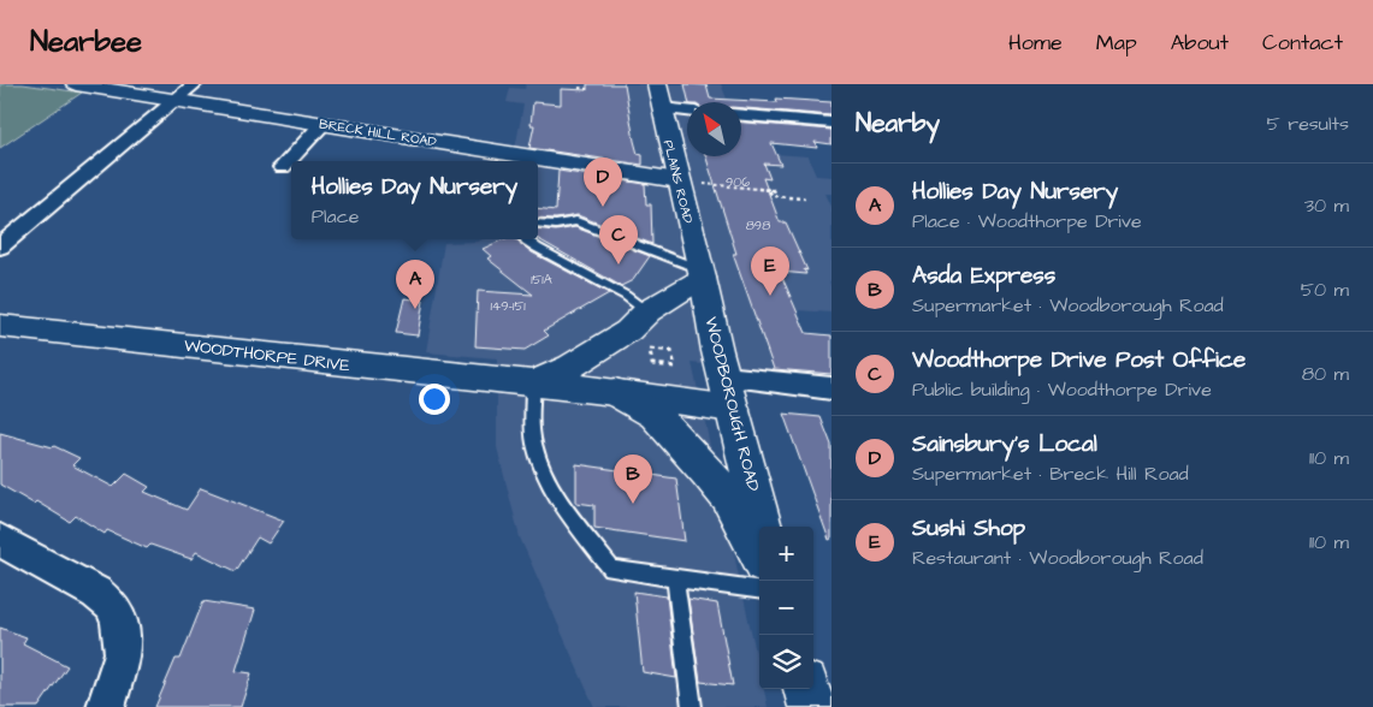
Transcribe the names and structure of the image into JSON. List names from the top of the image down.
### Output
{
  "streets": {
    "street": [
      "BRECK HILL ROAD",
      "PLAINS ROAD",
      "WOODTHORPE DRIVE",
      "WOODBOROUGH ROAD"
    ]
  },
  "crossings": [
    ["BRECK HILL ROAD", "PLAINS ROAD"],
    ["PLAINS ROAD", "WOODBOROUGH ROAD"],
    ["WOODTHORPE DRIVE", "WOODBOROUGH ROAD"]
  ],
  "house_numbers": [
    "906",
    "898",
    "151A",
    "149-151"
  ],
  "north": "top left",
  "page": {
    "header": "Nearbee",
    "nav": [
      "Home",
      "Map",
      "About",
      "Contact"
    ],
    "heading": ["Nearby", "5 results"],
    "pins": [
      "D",
      "C",
      "E",
      "A",
      "B"
    ],
    "popup": ["Hollies Day Nursery", "Place"],
    "list": [
      {
        "mark": "A",
        "name": "Hollies Day Nursery",
        "note": "Place · Woodthorpe Drive",
        "value": "30 m"
      },
      {
        "mark": "B",
        "name": "Asda Express",
        "note": "Supermarket · Woodborough Road",
        "value": "50 m"
      },
      {
        "mark": "C",
        "name": "Woodthorpe Drive Post Office",
        "note": "Public building · Woodthorpe Drive",
        "value": "80 m"
      },
      {
        "mark": "D",
        "name": "Sainsbury's Local",
        "note": "Supermarket · Breck Hill Road",
        "value": "110 m"
      },
      {
        "mark": "E",
        "name": "Sushi Shop",
        "note": "Restaurant · Woodborough Road",
        "value": "110 m"
      }
    ],
    "map_buttons": ["+", "−"]
  }
}
